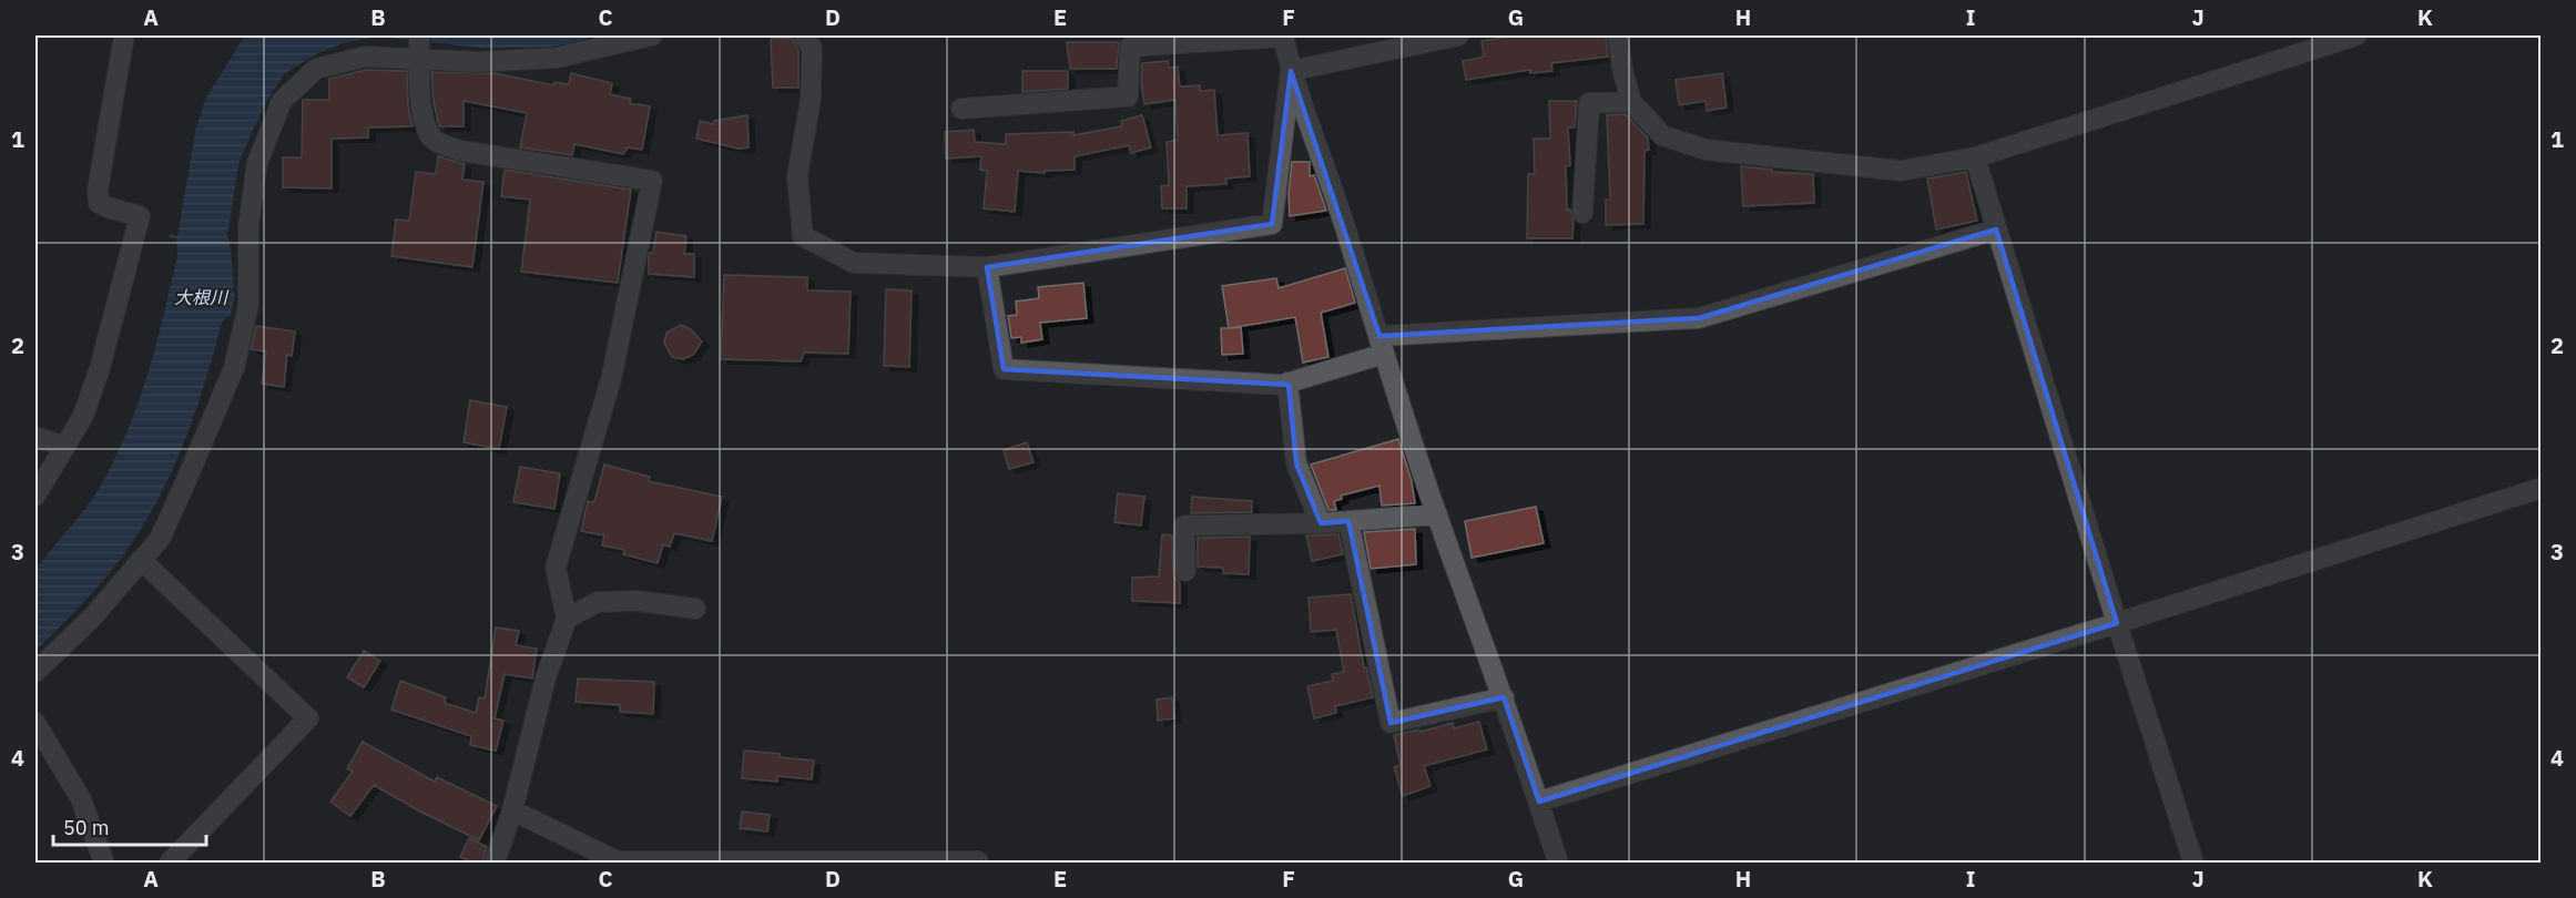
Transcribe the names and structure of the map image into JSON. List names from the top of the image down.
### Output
{
  "water": ["大根川"],
  "scale_bar": "50 m",
  "grid": {
    "columns": [
      "A",
      "B",
      "C",
      "D",
      "E",
      "F",
      "G",
      "H",
      "I",
      "J",
      "K"
    ],
    "rows": [
      "1",
      "2",
      "3",
      "4"
    ]
  }
}
